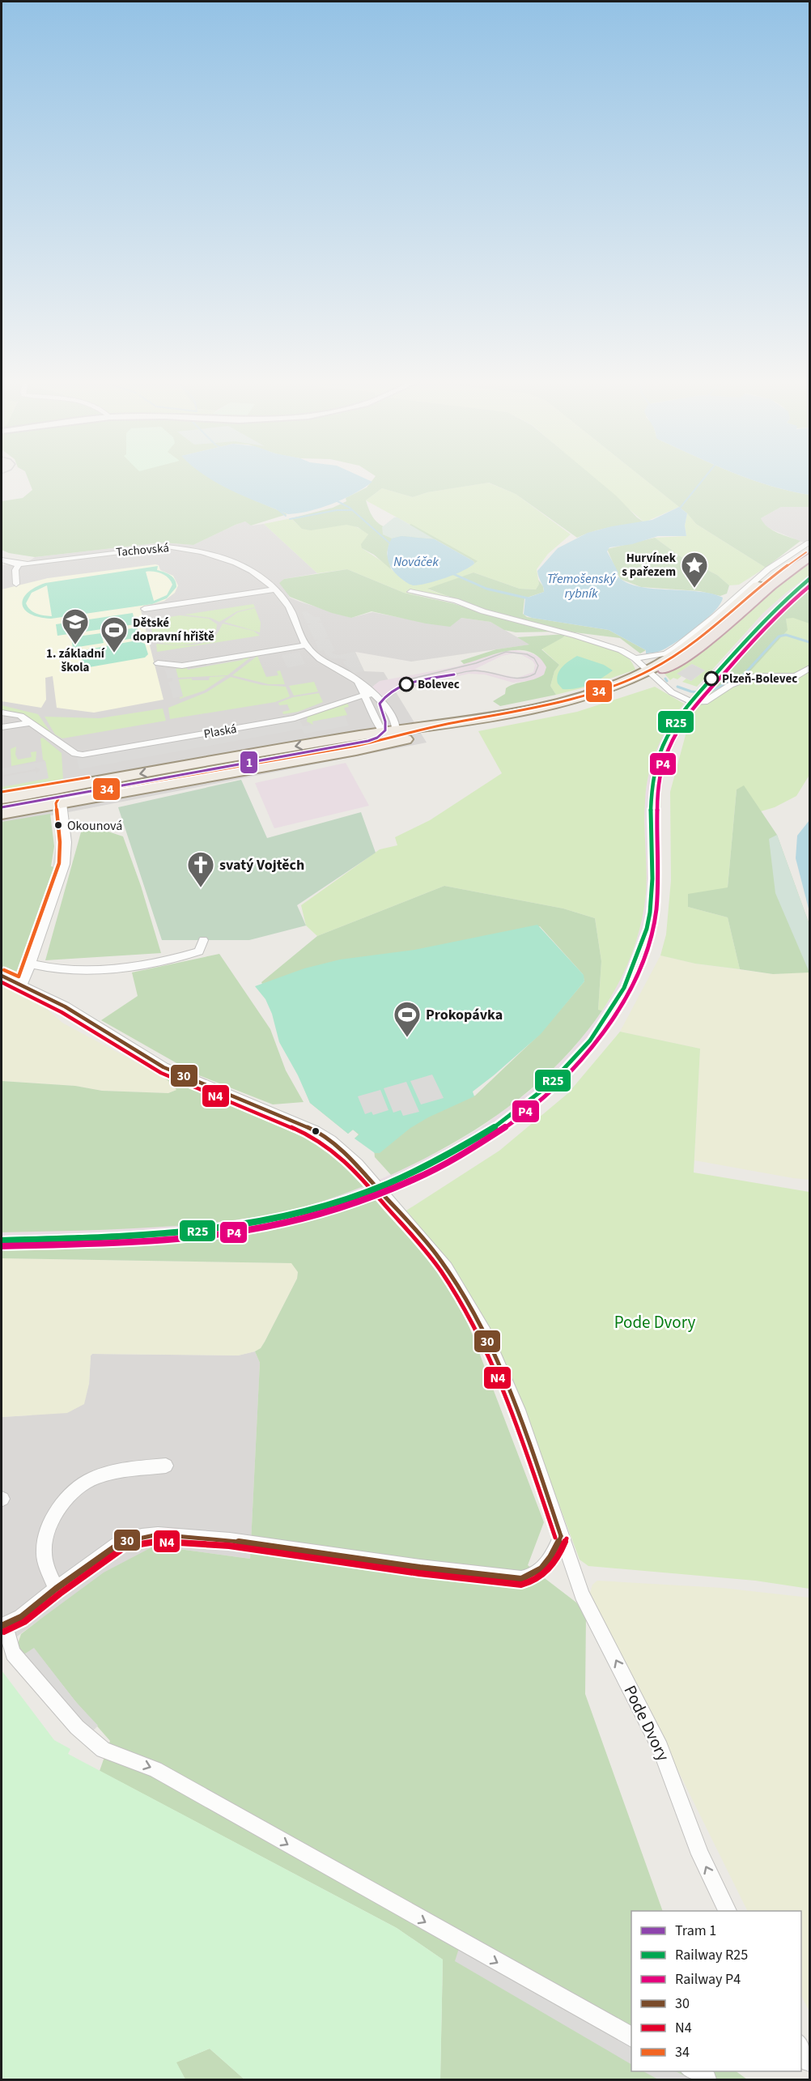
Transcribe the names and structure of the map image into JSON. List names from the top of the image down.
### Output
{
  "streets": {
    "highway": ["Plaská"],
    "street": ["Tachovská", "Pode Dvory"]
  },
  "crossings": [
    ["Tachovská", "Plaská"]
  ],
  "water": ["Nováček", "Třemošenský rybník"],
  "parks": ["Pode Dvory"],
  "places": {
    "place": ["Hurvínek s pařezem"],
    "school or university": ["1. základní škola"],
    "sports": ["Dětské dopravní hřiště", "Prokopávka"],
    "other": ["Plzeň-Bolevec", "Bolevec", "Okounová"],
    "church": ["svatý Vojtěch"]
  },
  "lines": [
    "transit line 34",
    "rail line R25",
    "rail line P4",
    "tram line 1",
    "transit line 30",
    "transit line N4"
  ],
  "legend": [
    "Tram 1",
    "Railway R25",
    "Railway P4",
    "30",
    "N4",
    "34"
  ]
}
